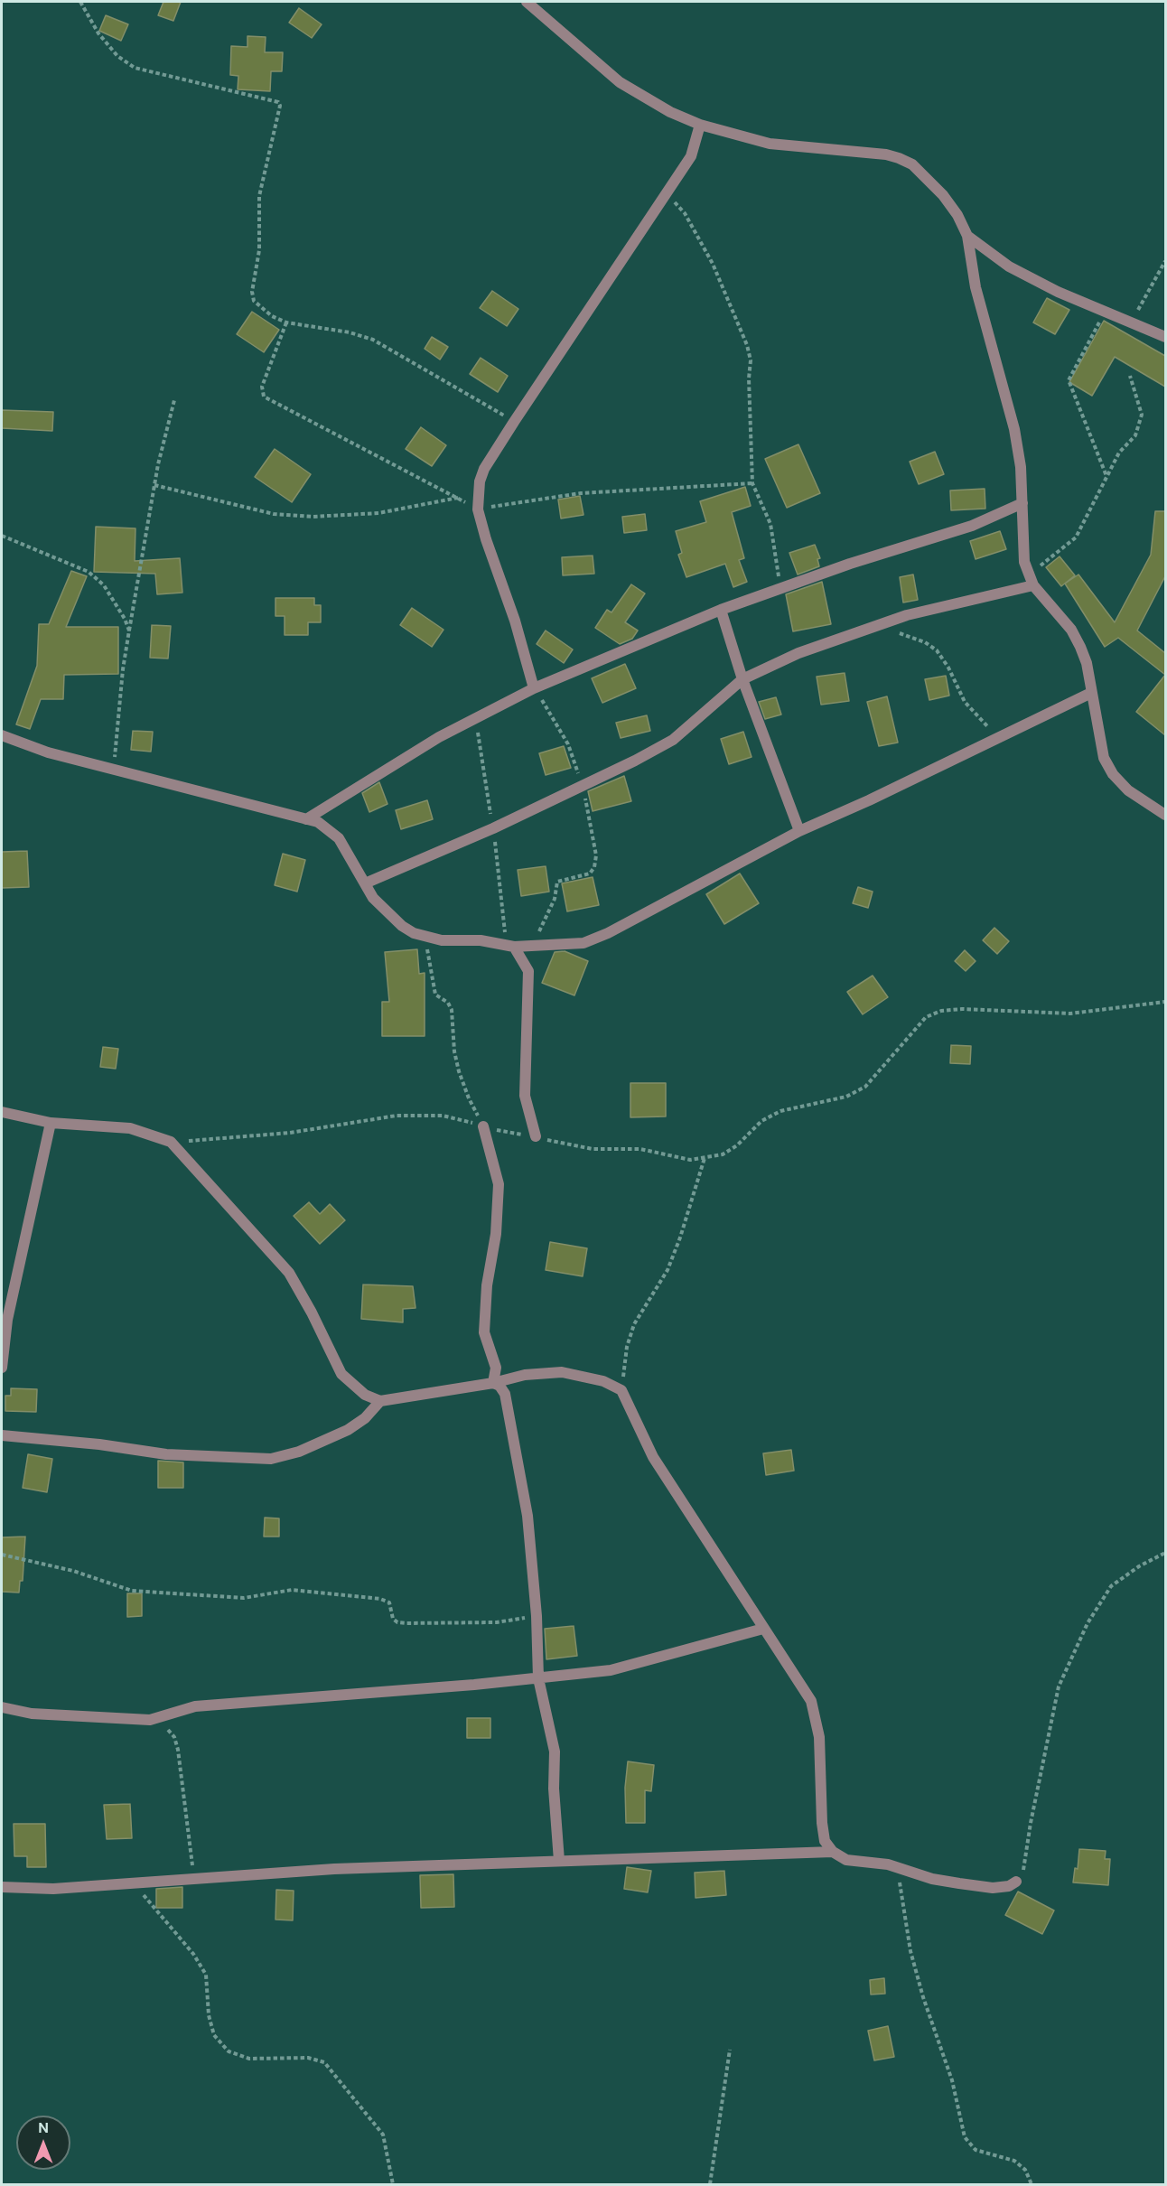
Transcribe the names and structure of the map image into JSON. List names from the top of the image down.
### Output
{
  "north": "top"
}
